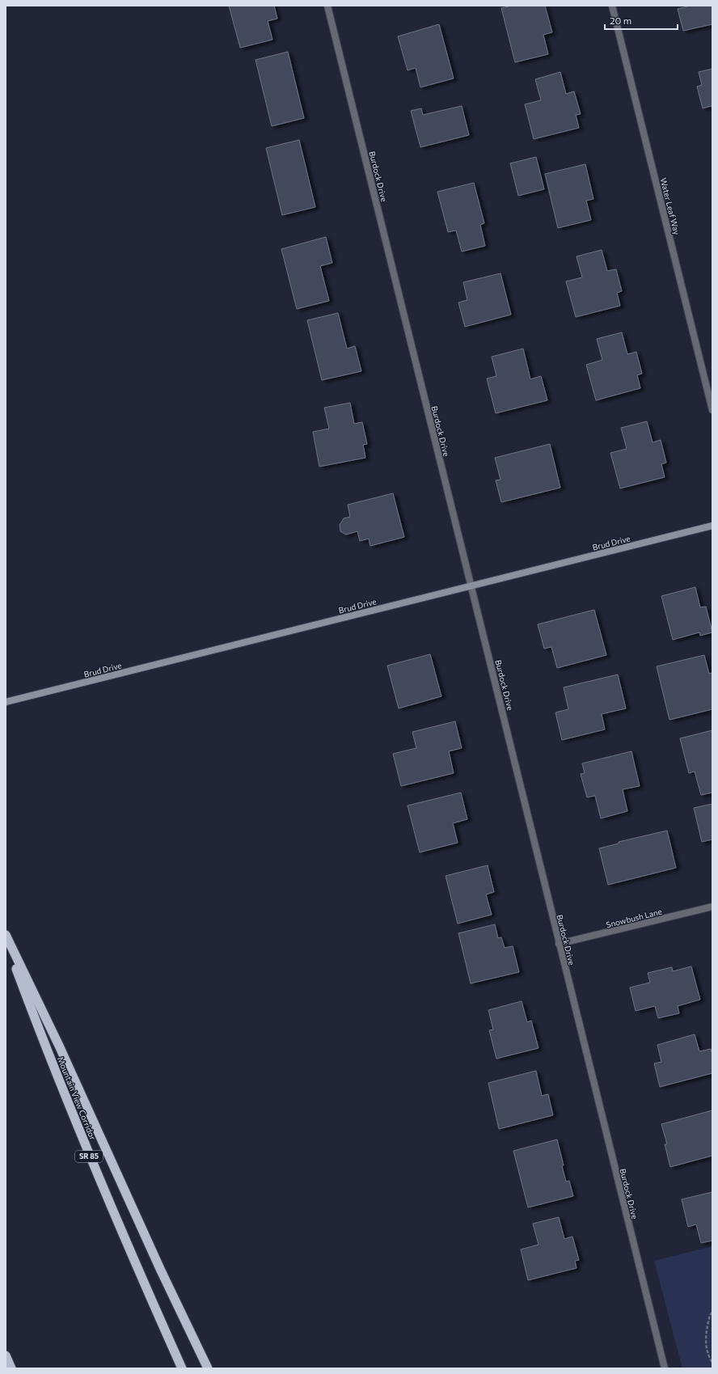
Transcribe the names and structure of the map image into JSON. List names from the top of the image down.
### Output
{
  "streets": {
    "highway": ["Mountain View Corridor", "SR 85"],
    "main road": ["Brud Drive"],
    "street": ["Burdock Drive", "Water Leaf Way", "Snowbush Lane"]
  },
  "crossings": [
    ["Burdock Drive", "Brud Drive"],
    ["Burdock Drive", "Snowbush Lane"]
  ],
  "scale_bar": "20 m"
}
